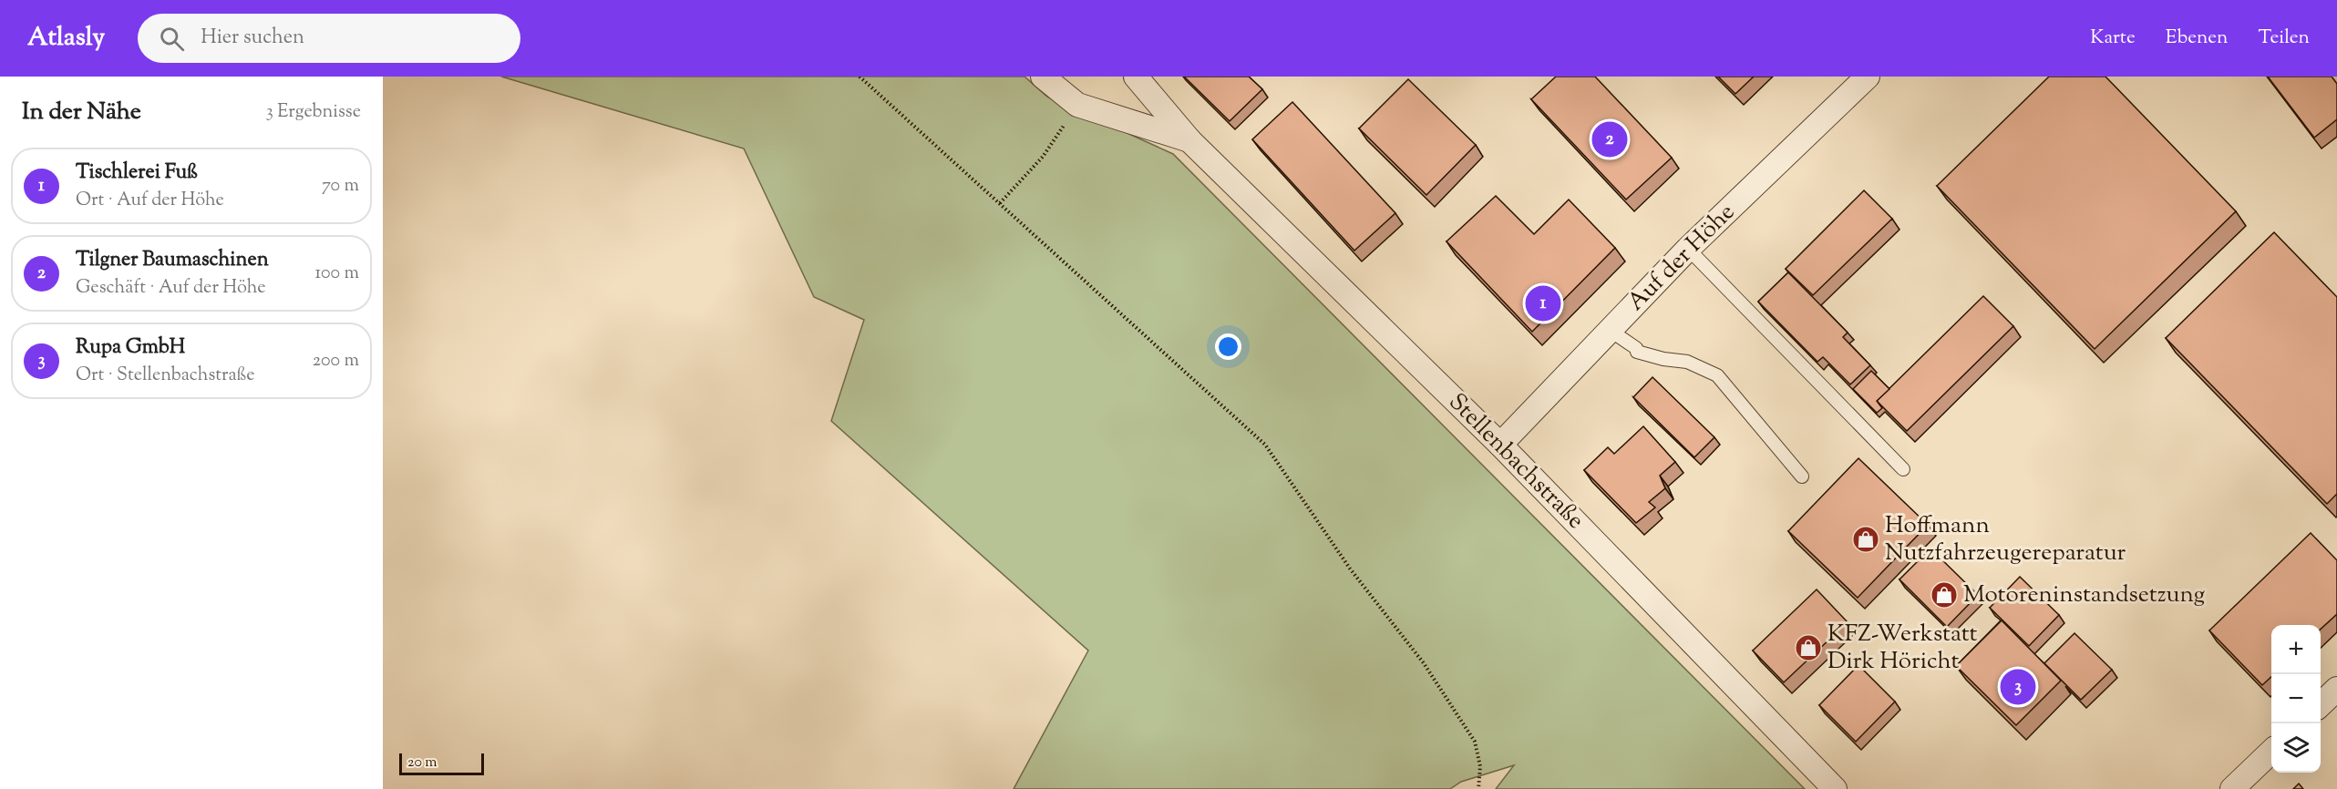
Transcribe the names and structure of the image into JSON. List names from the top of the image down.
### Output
{
  "streets": {
    "street": ["Auf der Höhe", "Stellenbachstraße"]
  },
  "crossings": [
    ["Auf der Höhe", "Stellenbachstraße"]
  ],
  "places": {
    "shop": ["Hoffmann Nutzfahrzeugereparatur", "Motoreninstandsetzung", "KFZ-Werkstatt Dirk Höricht"]
  },
  "scale_bar": "20 m",
  "page": {
    "header": "Atlasly",
    "search": "Hier suchen",
    "nav": ["Karte", "Ebenen", "Teilen"],
    "heading": ["In der Nähe", "3 Ergebnisse"],
    "pins": ["2", "1", "3"],
    "list": [
      {
        "mark": "1",
        "name": "Tischlerei Fuß",
        "note": "Ort · Auf der Höhe",
        "value": "70 m"
      },
      {
        "mark": "2",
        "name": "Tilgner Baumaschinen",
        "note": "Geschäft · Auf der Höhe",
        "value": "100 m"
      },
      {
        "mark": "3",
        "name": "Rupa GmbH",
        "note": "Ort · Stellenbachstraße",
        "value": "200 m"
      }
    ],
    "map_buttons": ["+", "−"],
    "scale": "20 m"
  }
}
